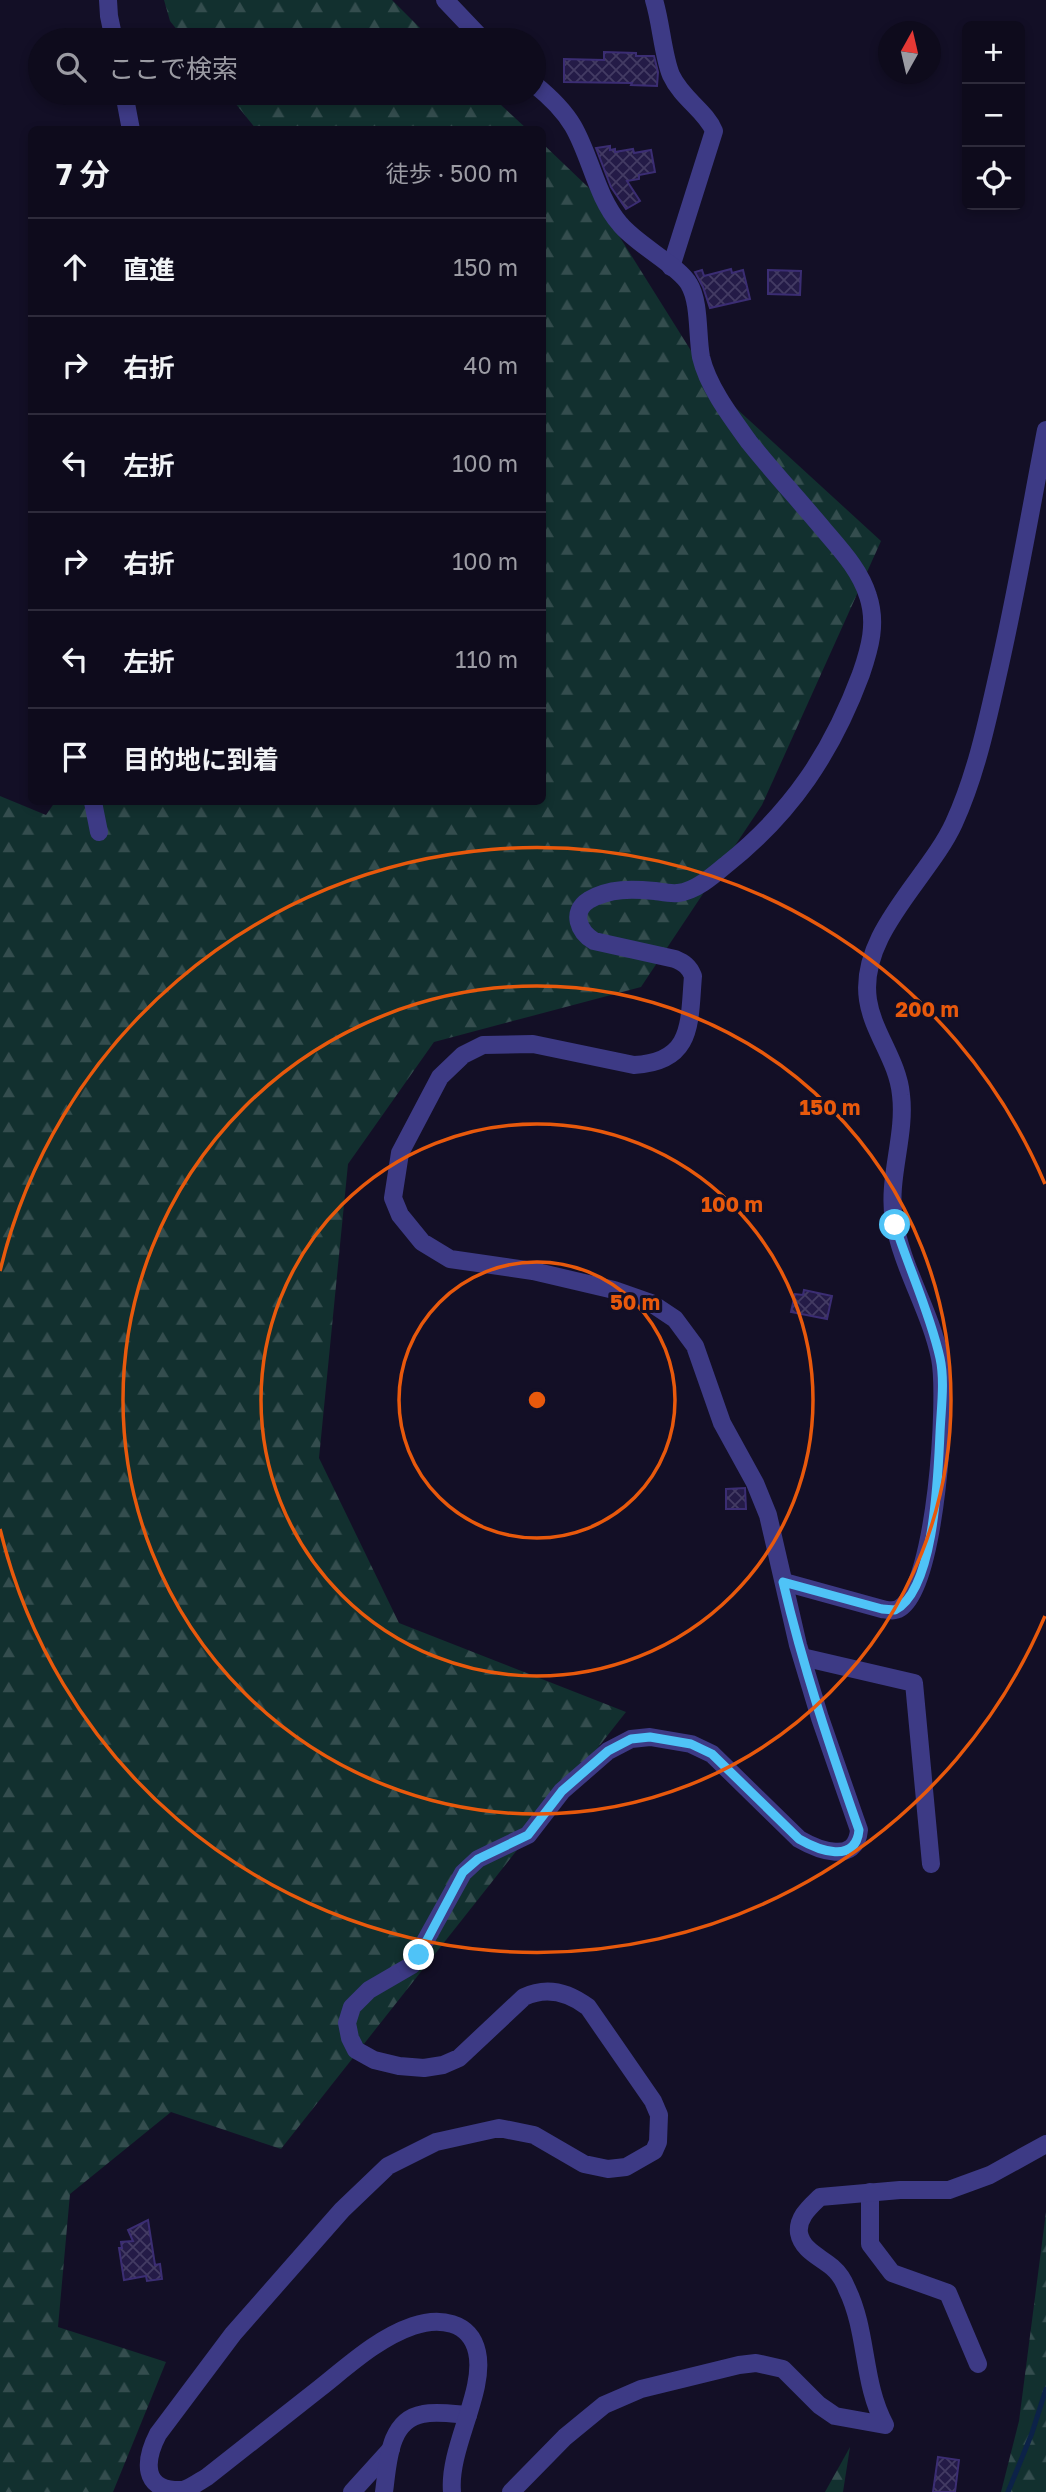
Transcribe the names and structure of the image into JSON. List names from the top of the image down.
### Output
{
  "north": "top",
  "page": {
    "map_buttons": ["+", "−"],
    "search": "ここで検索",
    "heading": ["7 分", "徒歩 · 500 m"],
    "list": [
      ["直進", "150 m"],
      ["右折", "40 m"],
      ["左折", "100 m"],
      ["右折", "100 m"],
      ["左折", "110 m"],
      "目的地に到着"
    ]
  },
  "rings": [
    "200 m",
    "150 m",
    "100 m",
    "50 m"
  ]
}
